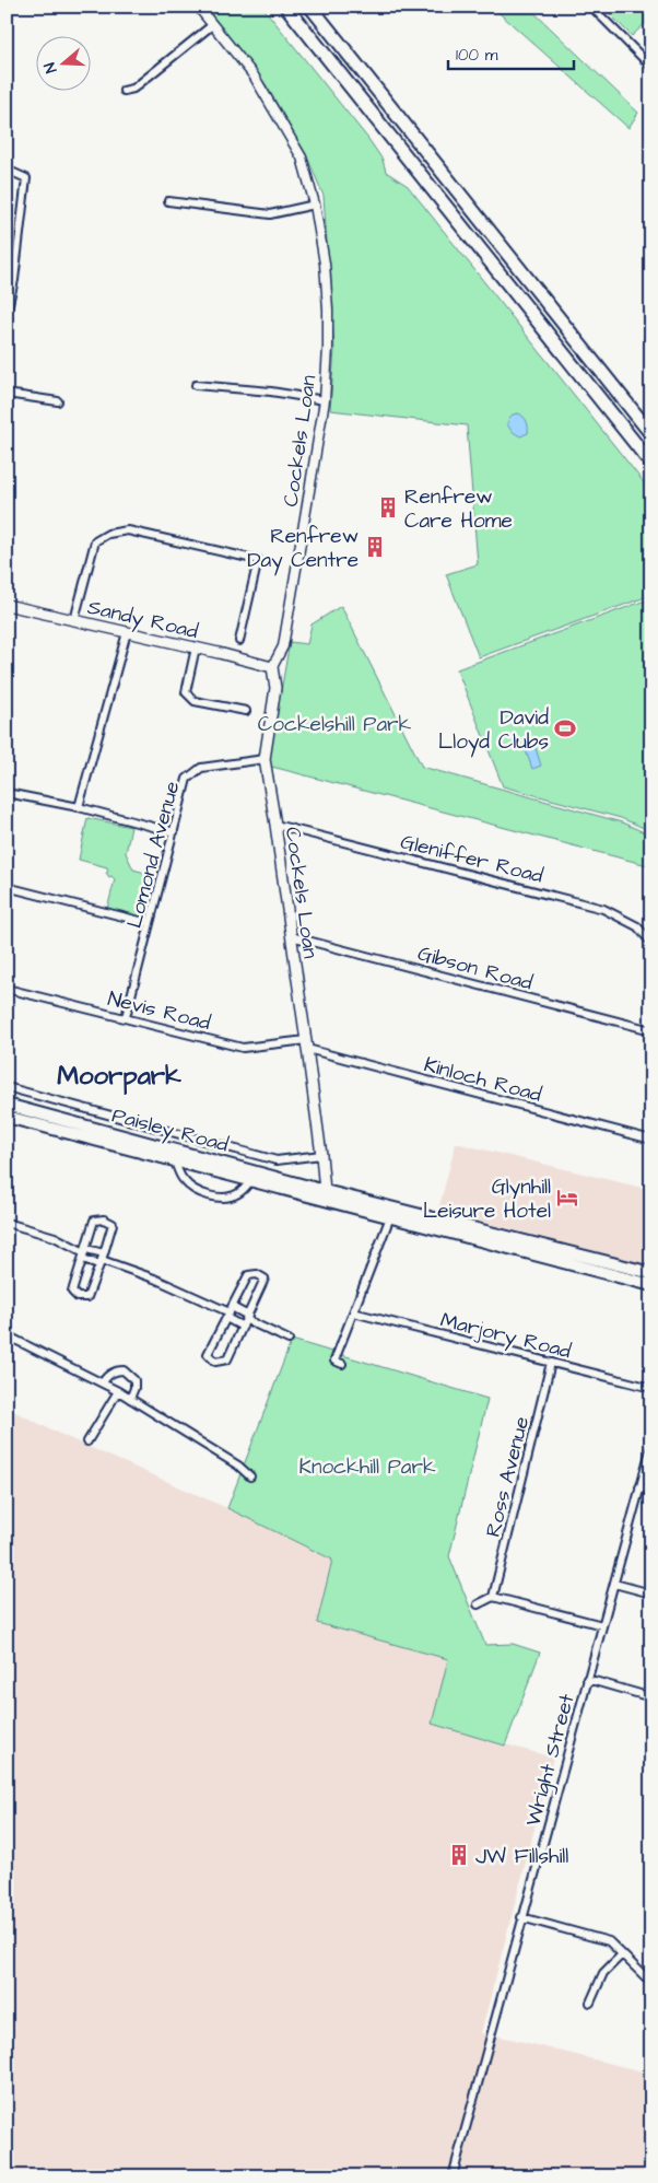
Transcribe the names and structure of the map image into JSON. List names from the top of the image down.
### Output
{
  "streets": {
    "main road": ["Cockels Loan", "Sandy Road", "Paisley Road"],
    "street": [
      "Lomond Avenue",
      "Gleniffer Road",
      "Gibson Road",
      "Nevis Road",
      "Kinloch Road",
      "Marjory Road",
      "Ross Avenue",
      "Wright Street"
    ]
  },
  "crossings": [
    ["Cockels Loan", "Sandy Road"],
    ["Cockels Loan", "Lomond Avenue"],
    ["Cockels Loan", "Gleniffer Road"],
    ["Cockels Loan", "Gibson Road"],
    ["Cockels Loan", "Nevis Road"],
    ["Cockels Loan", "Kinloch Road"],
    ["Cockels Loan", "Paisley Road"],
    ["Lomond Avenue", "Nevis Road"],
    ["Nevis Road", "Kinloch Road"],
    ["Marjory Road", "Ross Avenue"]
  ],
  "districts": ["Moorpark"],
  "parks": ["Cockelshill Park", "Knockhill Park"],
  "places": {
    "building": ["Renfrew Care Home", "Renfrew Day Centre", "JW Fillshill"],
    "sports": ["David Lloyd Clubs"],
    "hotel": ["Glynhill Leisure Hotel"]
  },
  "scale_bar": "100 m",
  "north": "left"
}
